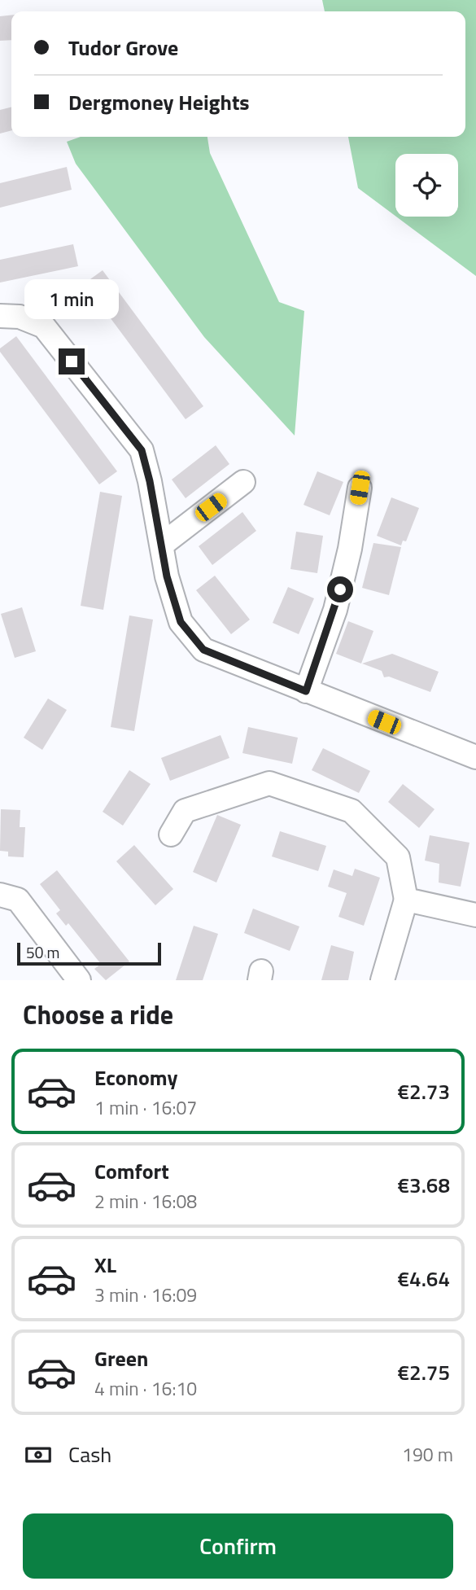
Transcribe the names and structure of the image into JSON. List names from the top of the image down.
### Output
{
  "scale_bar": "50 m",
  "page": {
    "banner": ["Tudor Grove", "Dergmoney Heights"],
    "bubble": "1 min",
    "scale": "50 m",
    "heading": "Choose a ride",
    "list": [
      {
        "name": "Economy",
        "note": "1 min · 16:07",
        "value": "€2.73"
      },
      {
        "name": "Comfort",
        "note": "2 min · 16:08",
        "value": "€3.68"
      },
      {
        "name": "XL",
        "note": "3 min · 16:09",
        "value": "€4.64"
      },
      {
        "name": "Green",
        "note": "4 min · 16:10",
        "value": "€2.75"
      }
    ],
    "pay": ["Cash", "190 m"],
    "buttons": "Confirm"
  }
}
